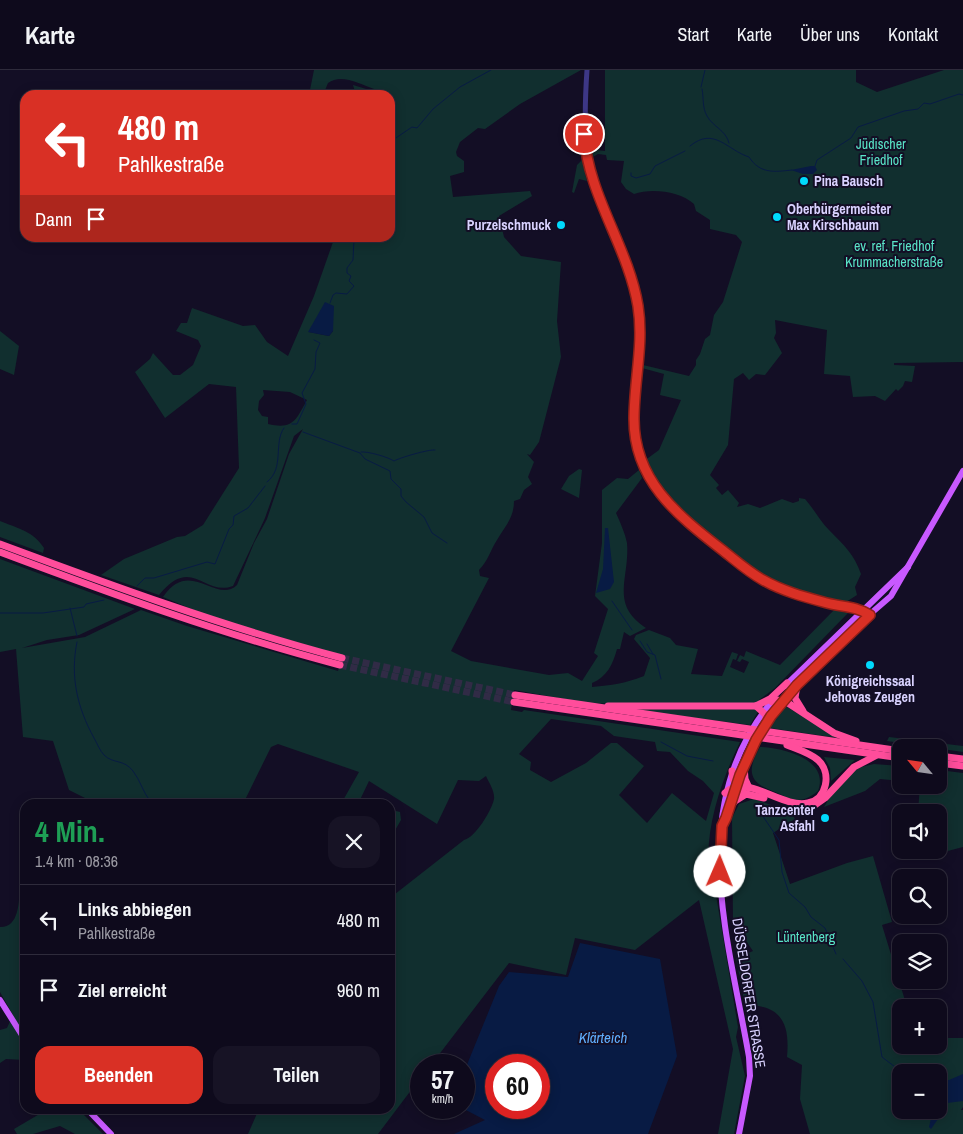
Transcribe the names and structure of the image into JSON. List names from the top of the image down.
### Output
{
  "streets": {
    "main road": ["DÜSSELDORFER STRASSE"]
  },
  "water": ["Klärteich"],
  "parks": ["Jüdischer Friedhof", "ev. ref. Friedhof Krummacherstraße", "Lüntenberg"],
  "places": [
    "Pina Bausch",
    "Oberbürgermeister Max Kirschbaum",
    "Purzelschmuck",
    "Königreichssaal Jehovas Zeugen",
    "Tanzcenter Asfahl"
  ],
  "north": "top left",
  "page": {
    "header": "Karte",
    "nav": [
      "Start",
      "Karte",
      "Über uns",
      "Kontakt"
    ],
    "turn": ["480 m", "Pahlkestraße"],
    "then": "Dann",
    "map_buttons": ["+", "−"],
    "heading": ["4 Min.", "1.4 km · 08:36"],
    "list": [
      {
        "name": "Links abbiegen",
        "note": "Pahlkestraße",
        "value": "480 m"
      },
      {
        "name": "Ziel erreicht",
        "value": "960 m"
      }
    ],
    "buttons": ["Beenden", "Teilen"],
    "speed": "57 km/h",
    "limit": "60"
  }
}
